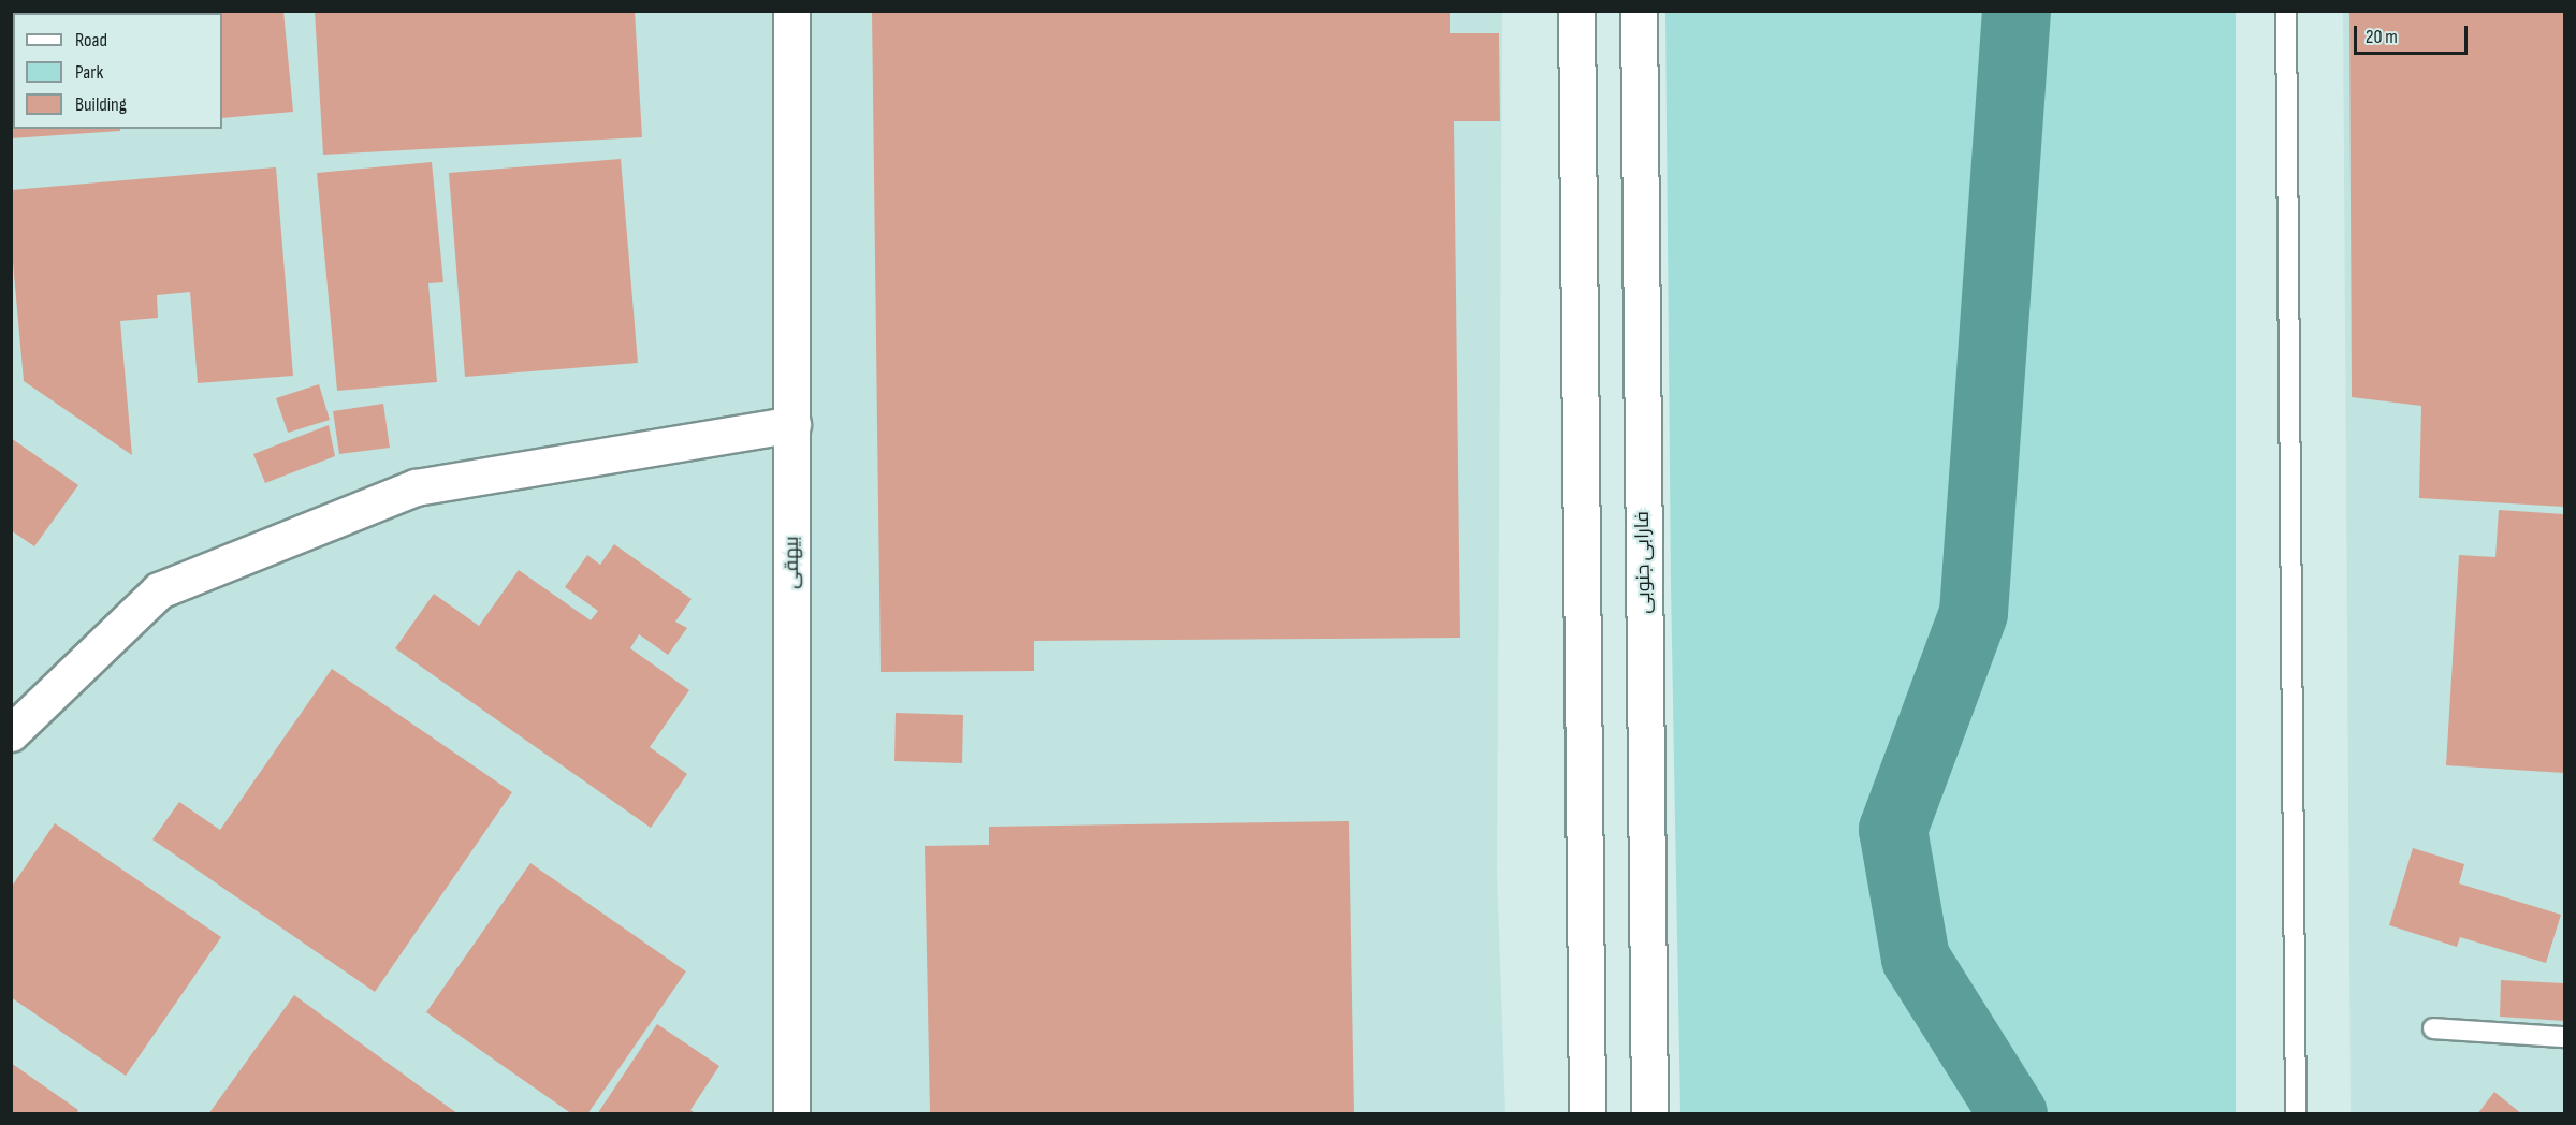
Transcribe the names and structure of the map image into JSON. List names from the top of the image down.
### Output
{
  "streets": {
    "street": ["بیهقی", "فارابی جنوبی"]
  },
  "legend": ["Road", "Park", "Building"],
  "scale_bar": "20 m"
}
